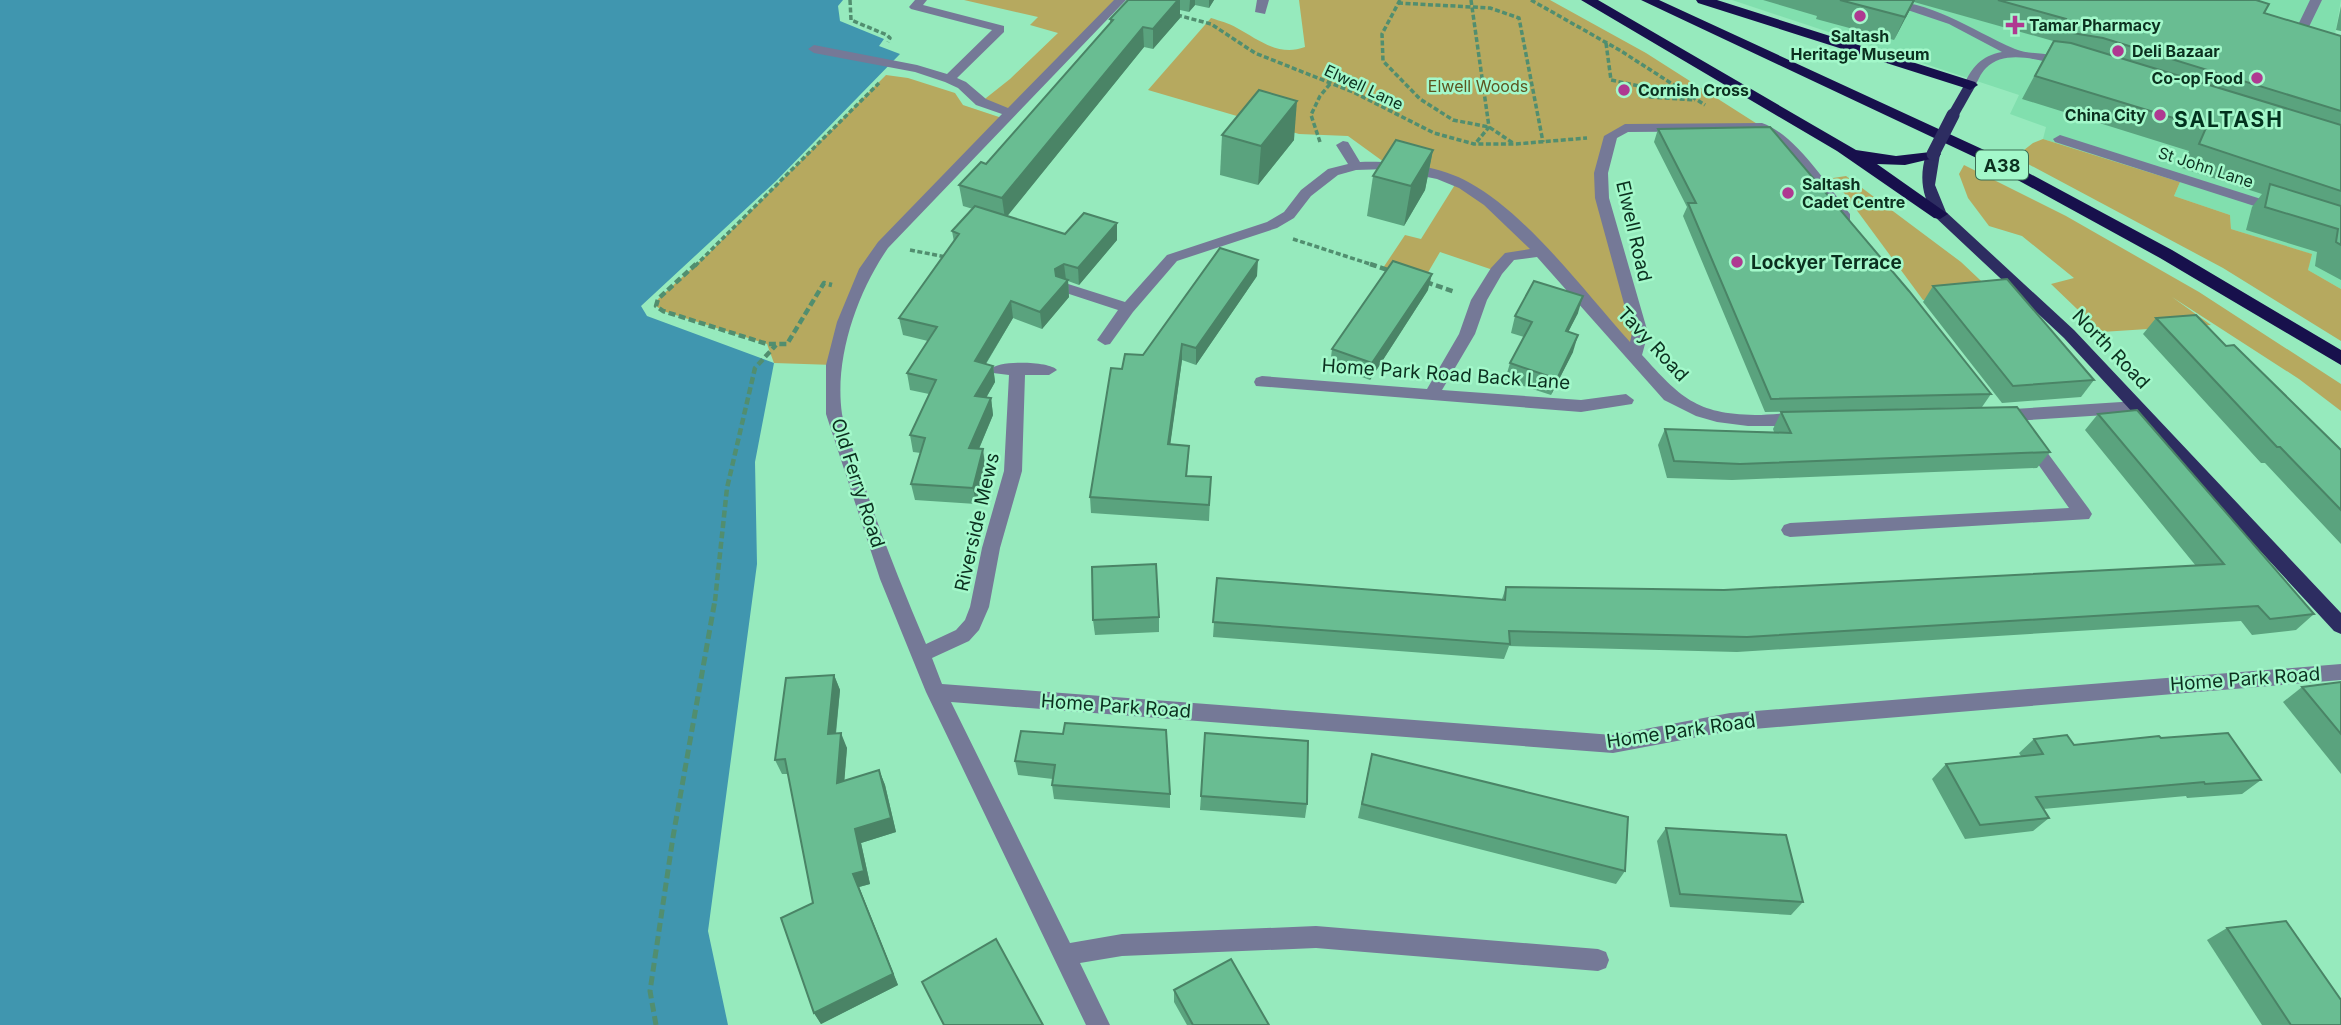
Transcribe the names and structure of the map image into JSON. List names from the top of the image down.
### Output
{
  "streets": {
    "highway": ["A38"],
    "main road": ["North Road"],
    "street": [
      "St John Lane",
      "Elwell Road",
      "Tavy Road",
      "Home Park Road Back Lane",
      "Old Ferry Road",
      "Riverside Mews",
      "Home Park Road"
    ],
    "path": ["Elwell Lane"]
  },
  "crossings": [
    ["Elwell Lane", "Elwell Road"],
    ["Elwell Road", "Tavy Road"],
    ["Old Ferry Road", "Riverside Mews"],
    ["Old Ferry Road", "Home Park Road"]
  ],
  "districts": ["SALTASH"],
  "parks": ["Elwell Woods"],
  "places": {
    "other": [
      "Saltash Heritage Museum",
      "Deli Bazaar",
      "Co-op Food",
      "Cornish Cross",
      "China City",
      "Saltash Cadet Centre",
      "Lockyer Terrace"
    ],
    "health": ["Tamar Pharmacy"]
  }
}
